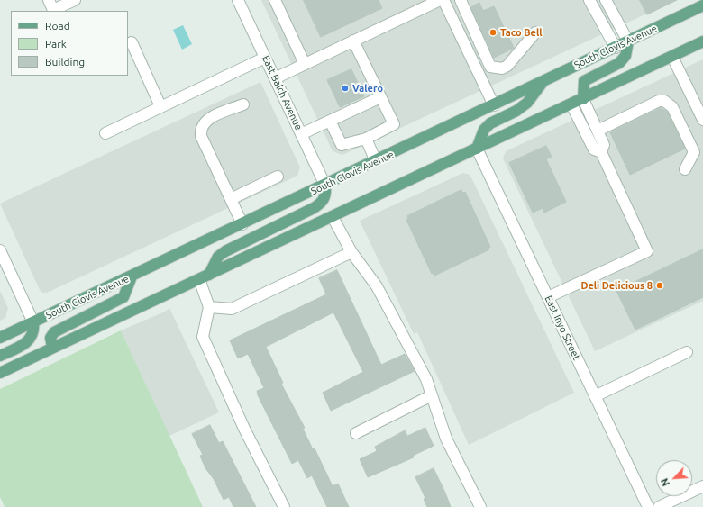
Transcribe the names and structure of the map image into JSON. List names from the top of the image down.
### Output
{
  "streets": {
    "main road": ["South Clovis Avenue"],
    "street": ["East Balch Avenue", "East Inyo Street"]
  },
  "crossings": [
    ["South Clovis Avenue", "East Balch Avenue"]
  ],
  "places": ["Taco Bell", "Valero", "Deli Delicious 8"],
  "legend": ["Road", "Park", "Building"],
  "north": "bottom left"
}
